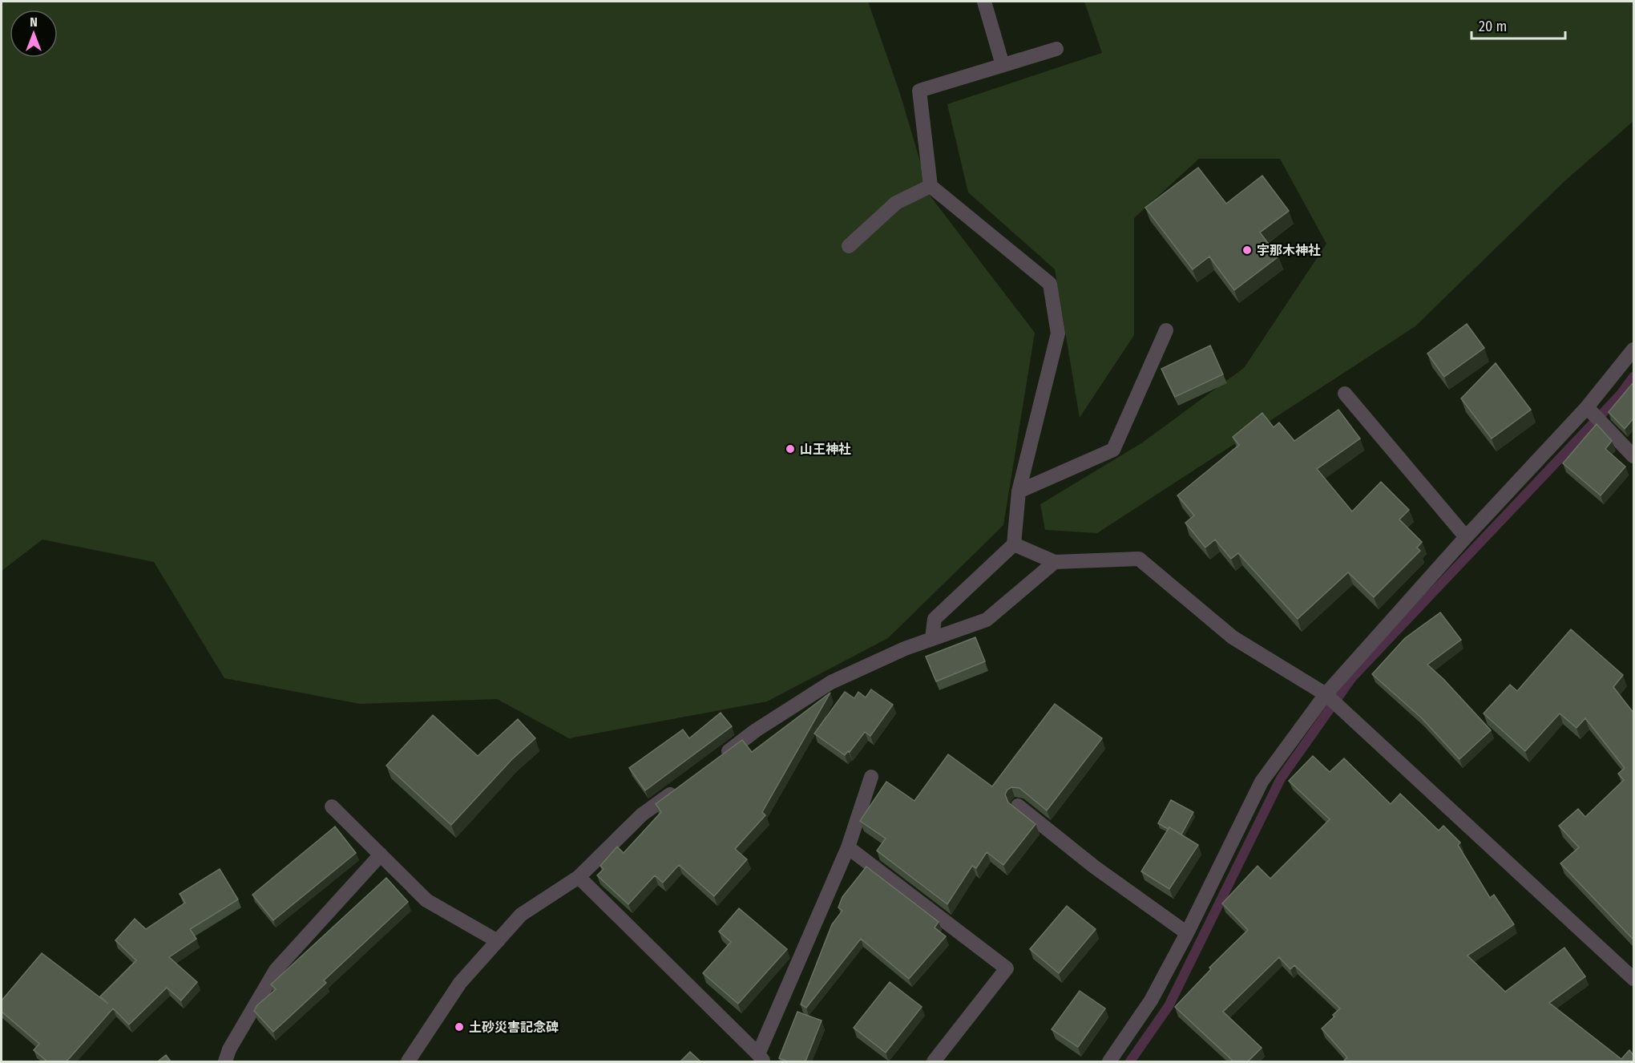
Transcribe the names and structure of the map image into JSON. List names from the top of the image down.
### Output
{
  "places": ["宇那木神社", "山王神社", "土砂災害記念碑"],
  "scale_bar": "20 m",
  "north": "top"
}
